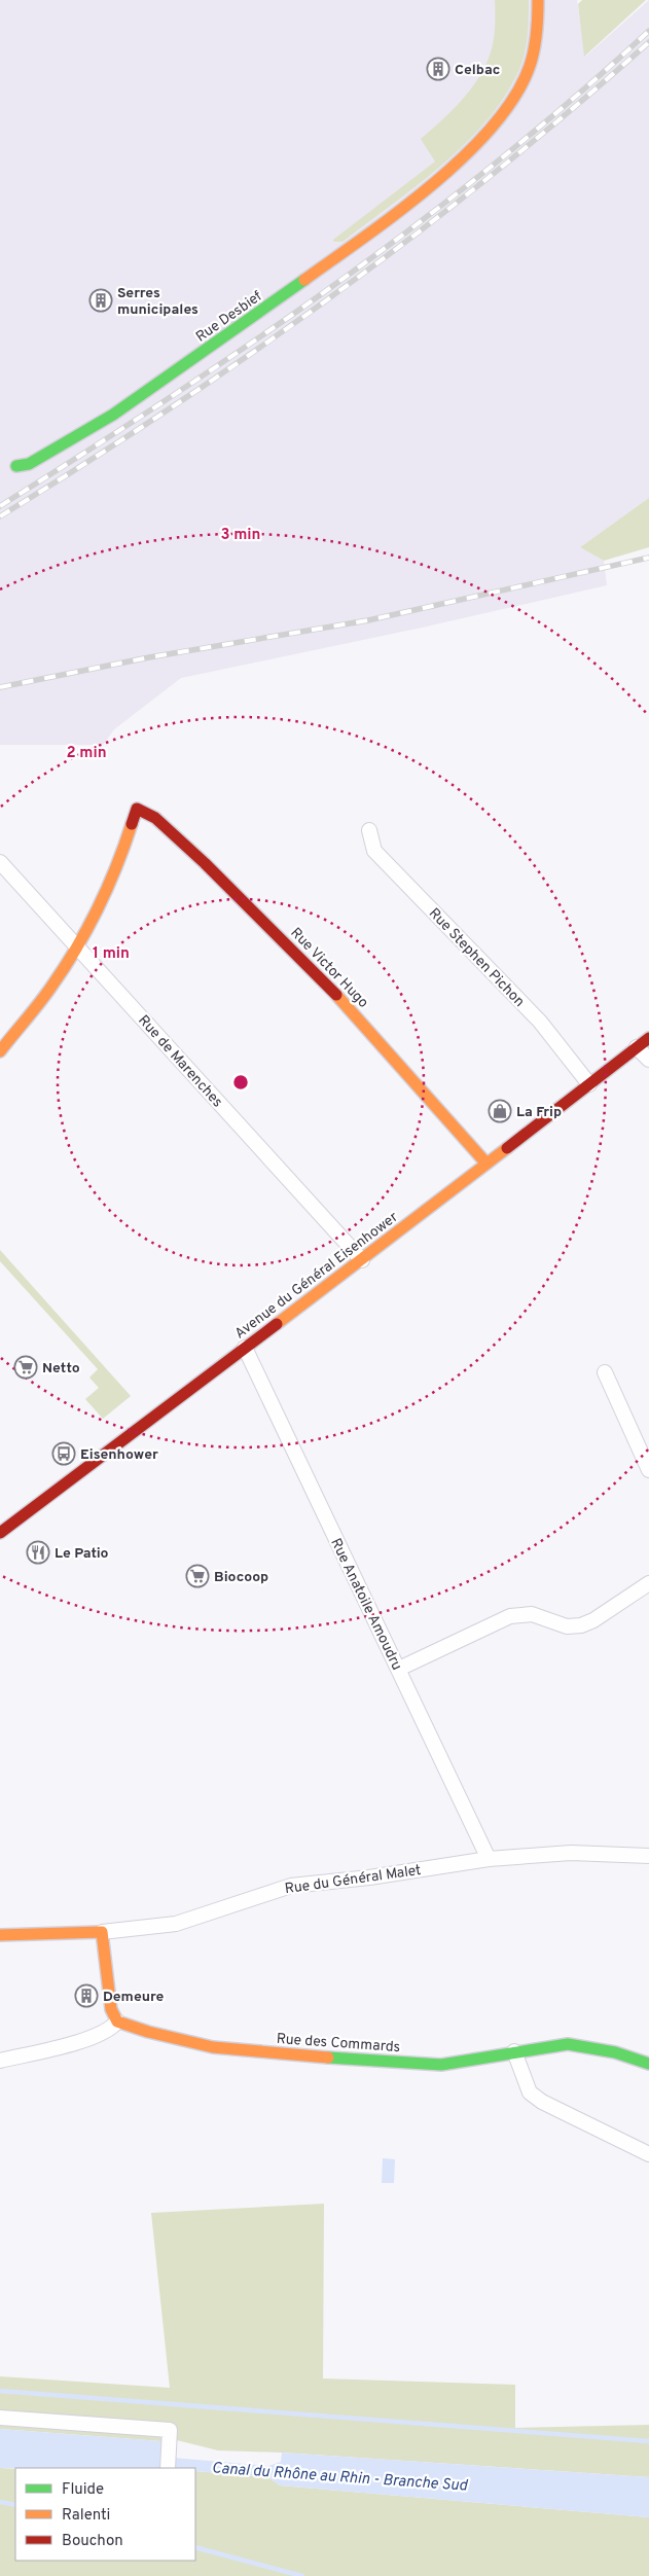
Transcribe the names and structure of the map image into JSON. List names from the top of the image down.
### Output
{
  "streets": {
    "street": [
      "Rue Desbief",
      "Rue Stephen Pichon",
      "Rue Victor Hugo",
      "Rue de Marenches",
      "Avenue du Général Eisenhower",
      "Rue Anatoile Amoudru",
      "Rue du Général Malet",
      "Rue des Commards"
    ]
  },
  "crossings": [
    ["Rue Stephen Pichon", "Avenue du Général Eisenhower"],
    ["Rue Victor Hugo", "Rue de Marenches"],
    ["Rue Victor Hugo", "Avenue du Général Eisenhower"],
    ["Rue de Marenches", "Avenue du Général Eisenhower"],
    ["Avenue du Général Eisenhower", "Rue Anatoile Amoudru"],
    ["Rue Anatoile Amoudru", "Rue du Général Malet"]
  ],
  "water": ["Canal du Rhône au Rhin - Branche Sud"],
  "places": {
    "building": ["Celbac", "Serres municipales", "Demeure"],
    "shop": ["La Frip"],
    "supermarket": ["Netto", "Biocoop"],
    "bus stop": ["Eisenhower"],
    "restaurant": ["Le Patio"]
  },
  "legend": ["Fluide", "Ralenti", "Bouchon"],
  "rings": ["3 min", "2 min", "1 min"]
}
